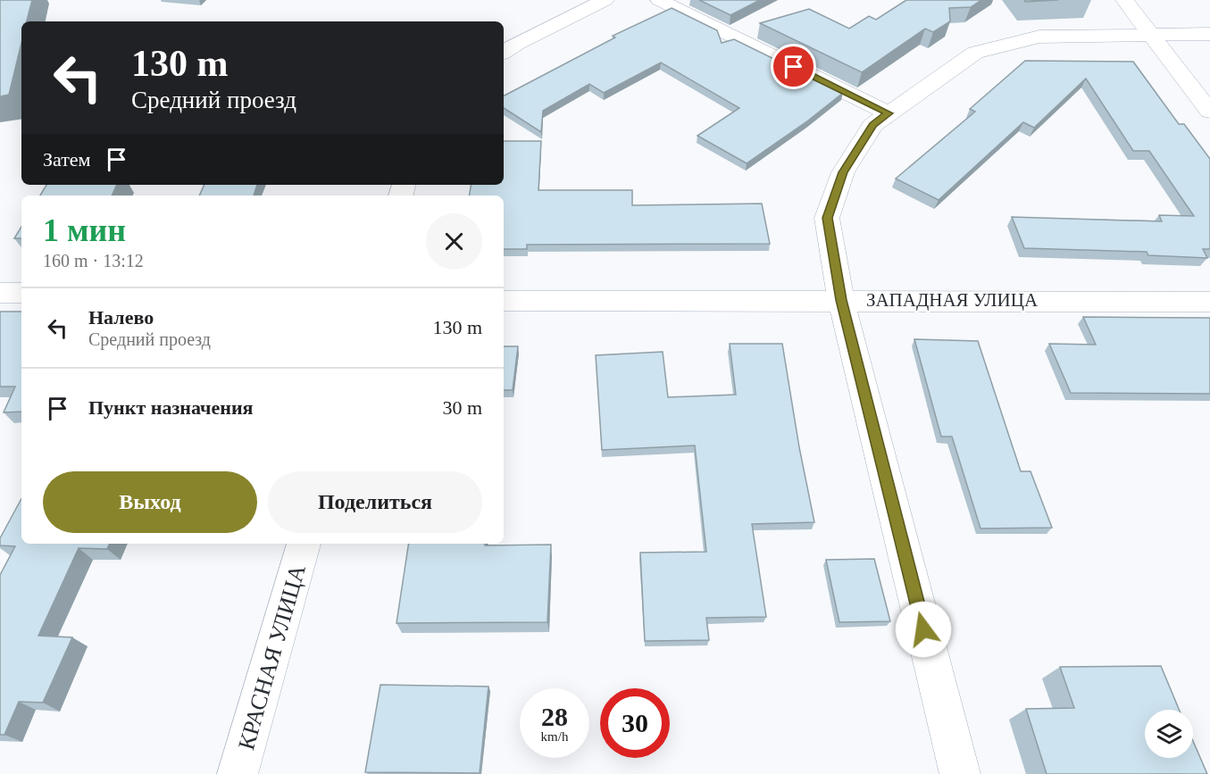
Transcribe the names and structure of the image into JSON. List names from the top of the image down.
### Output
{
  "streets": {
    "street": ["ЗАПАДНАЯ УЛИЦА", "КРАСНАЯ УЛИЦА"]
  },
  "page": {
    "turn": ["130 m", "Средний проезд"],
    "then": "Затем",
    "heading": ["1 мин", "160 m · 13:12"],
    "list": [
      {
        "name": "Налево",
        "note": "Средний проезд",
        "value": "130 m"
      },
      {
        "name": "Пункт назначения",
        "value": "30 m"
      }
    ],
    "buttons": ["Выход", "Поделиться"],
    "speed": "28 km/h",
    "limit": "30"
  }
}
